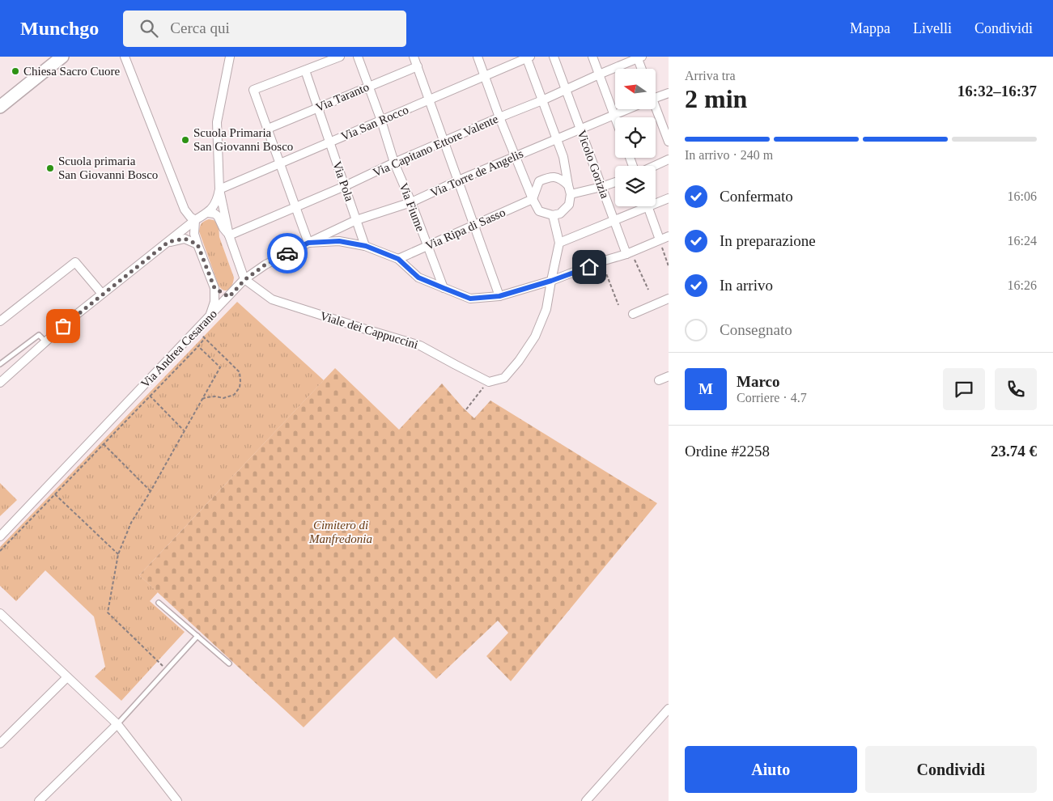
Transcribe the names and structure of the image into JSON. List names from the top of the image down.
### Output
{
  "streets": {
    "street": [
      "Via Taranto",
      "Via San Rocco",
      "Via Capitano Ettore Valente",
      "Vicolo Gorizia",
      "Via Torre de Angelis",
      "Via Pola",
      "Via Fiume",
      "Via Ripa di Sasso",
      "Viale dei Cappuccini",
      "Via Andrea Cesarano"
    ]
  },
  "crossings": [
    ["Via Taranto", "Via Pola"],
    ["Via Taranto", "Via Fiume"],
    ["Via San Rocco", "Via Pola"],
    ["Via San Rocco", "Via Fiume"],
    ["Via Capitano Ettore Valente", "Vicolo Gorizia"],
    ["Via Capitano Ettore Valente", "Via Pola"],
    ["Via Capitano Ettore Valente", "Via Fiume"],
    ["Vicolo Gorizia", "Via Torre de Angelis"],
    ["Via Torre de Angelis", "Via Pola"],
    ["Via Torre de Angelis", "Via Fiume"],
    ["Via Torre de Angelis", "Via Andrea Cesarano"],
    ["Via Pola", "Via Andrea Cesarano"],
    ["Via Fiume", "Via Ripa di Sasso"],
    ["Via Fiume", "Via Andrea Cesarano"],
    ["Via Ripa di Sasso", "Via Andrea Cesarano"],
    ["Viale dei Cappuccini", "Via Andrea Cesarano"]
  ],
  "parks": ["Cimitero di Manfredonia"],
  "places": ["Chiesa Sacro Cuore", "Scuola Primaria San Giovanni Bosco", "Scuola primaria San Giovanni Bosco"],
  "north": "left",
  "page": {
    "header": "Munchgo",
    "search": "Cerca qui",
    "nav": ["Mappa", "Livelli", "Condividi"],
    "heading": ["2 min", "Arriva tra", "16:32–16:37"],
    "panel": [
      "Marco",
      "Corriere · 4.7",
      "Ordine #2258",
      "23.74 €"
    ],
    "bar": "In arrivo · 240 m",
    "list": [
      ["Confermato", "16:06"],
      ["In preparazione", "16:24"],
      ["In arrivo", "16:26"],
      "Consegnato"
    ],
    "round": "M",
    "buttons": ["Aiuto", "Condividi"]
  }
}
